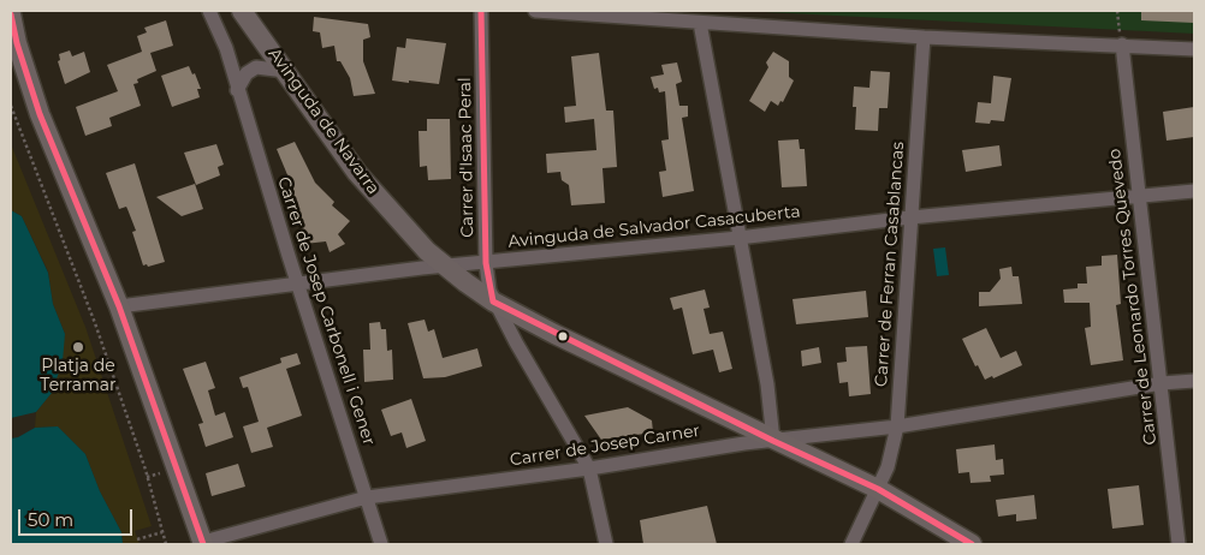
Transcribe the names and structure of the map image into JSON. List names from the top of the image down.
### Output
{
  "streets": {
    "street": [
      "Avinguda de Navarra",
      "Carrer d'Isaac Peral",
      "Avinguda de Salvador Casacuberta",
      "Carrer de Ferran Casablancas",
      "Carrer de Leonardo Torres Quevedo",
      "Carrer de Josep Carbonell i Gener",
      "Carrer de Josep Carner"
    ]
  },
  "crossings": [
    ["Avinguda de Navarra", "Carrer d'Isaac Peral"],
    ["Avinguda de Navarra", "Avinguda de Salvador Casacuberta"],
    ["Avinguda de Navarra", "Carrer de Ferran Casablancas"],
    ["Avinguda de Navarra", "Carrer de Josep Carner"],
    ["Carrer d'Isaac Peral", "Avinguda de Salvador Casacuberta"],
    ["Carrer d'Isaac Peral", "Carrer de Josep Carner"],
    ["Avinguda de Salvador Casacuberta", "Carrer de Ferran Casablancas"],
    ["Avinguda de Salvador Casacuberta", "Carrer de Leonardo Torres Quevedo"],
    ["Avinguda de Salvador Casacuberta", "Carrer de Josep Carbonell i Gener"],
    ["Carrer de Ferran Casablancas", "Carrer de Josep Carner"],
    ["Carrer de Leonardo Torres Quevedo", "Carrer de Josep Carner"],
    ["Carrer de Josep Carbonell i Gener", "Carrer de Josep Carner"]
  ],
  "places": ["Platja de Terramar"],
  "scale_bar": "50 m"
}
